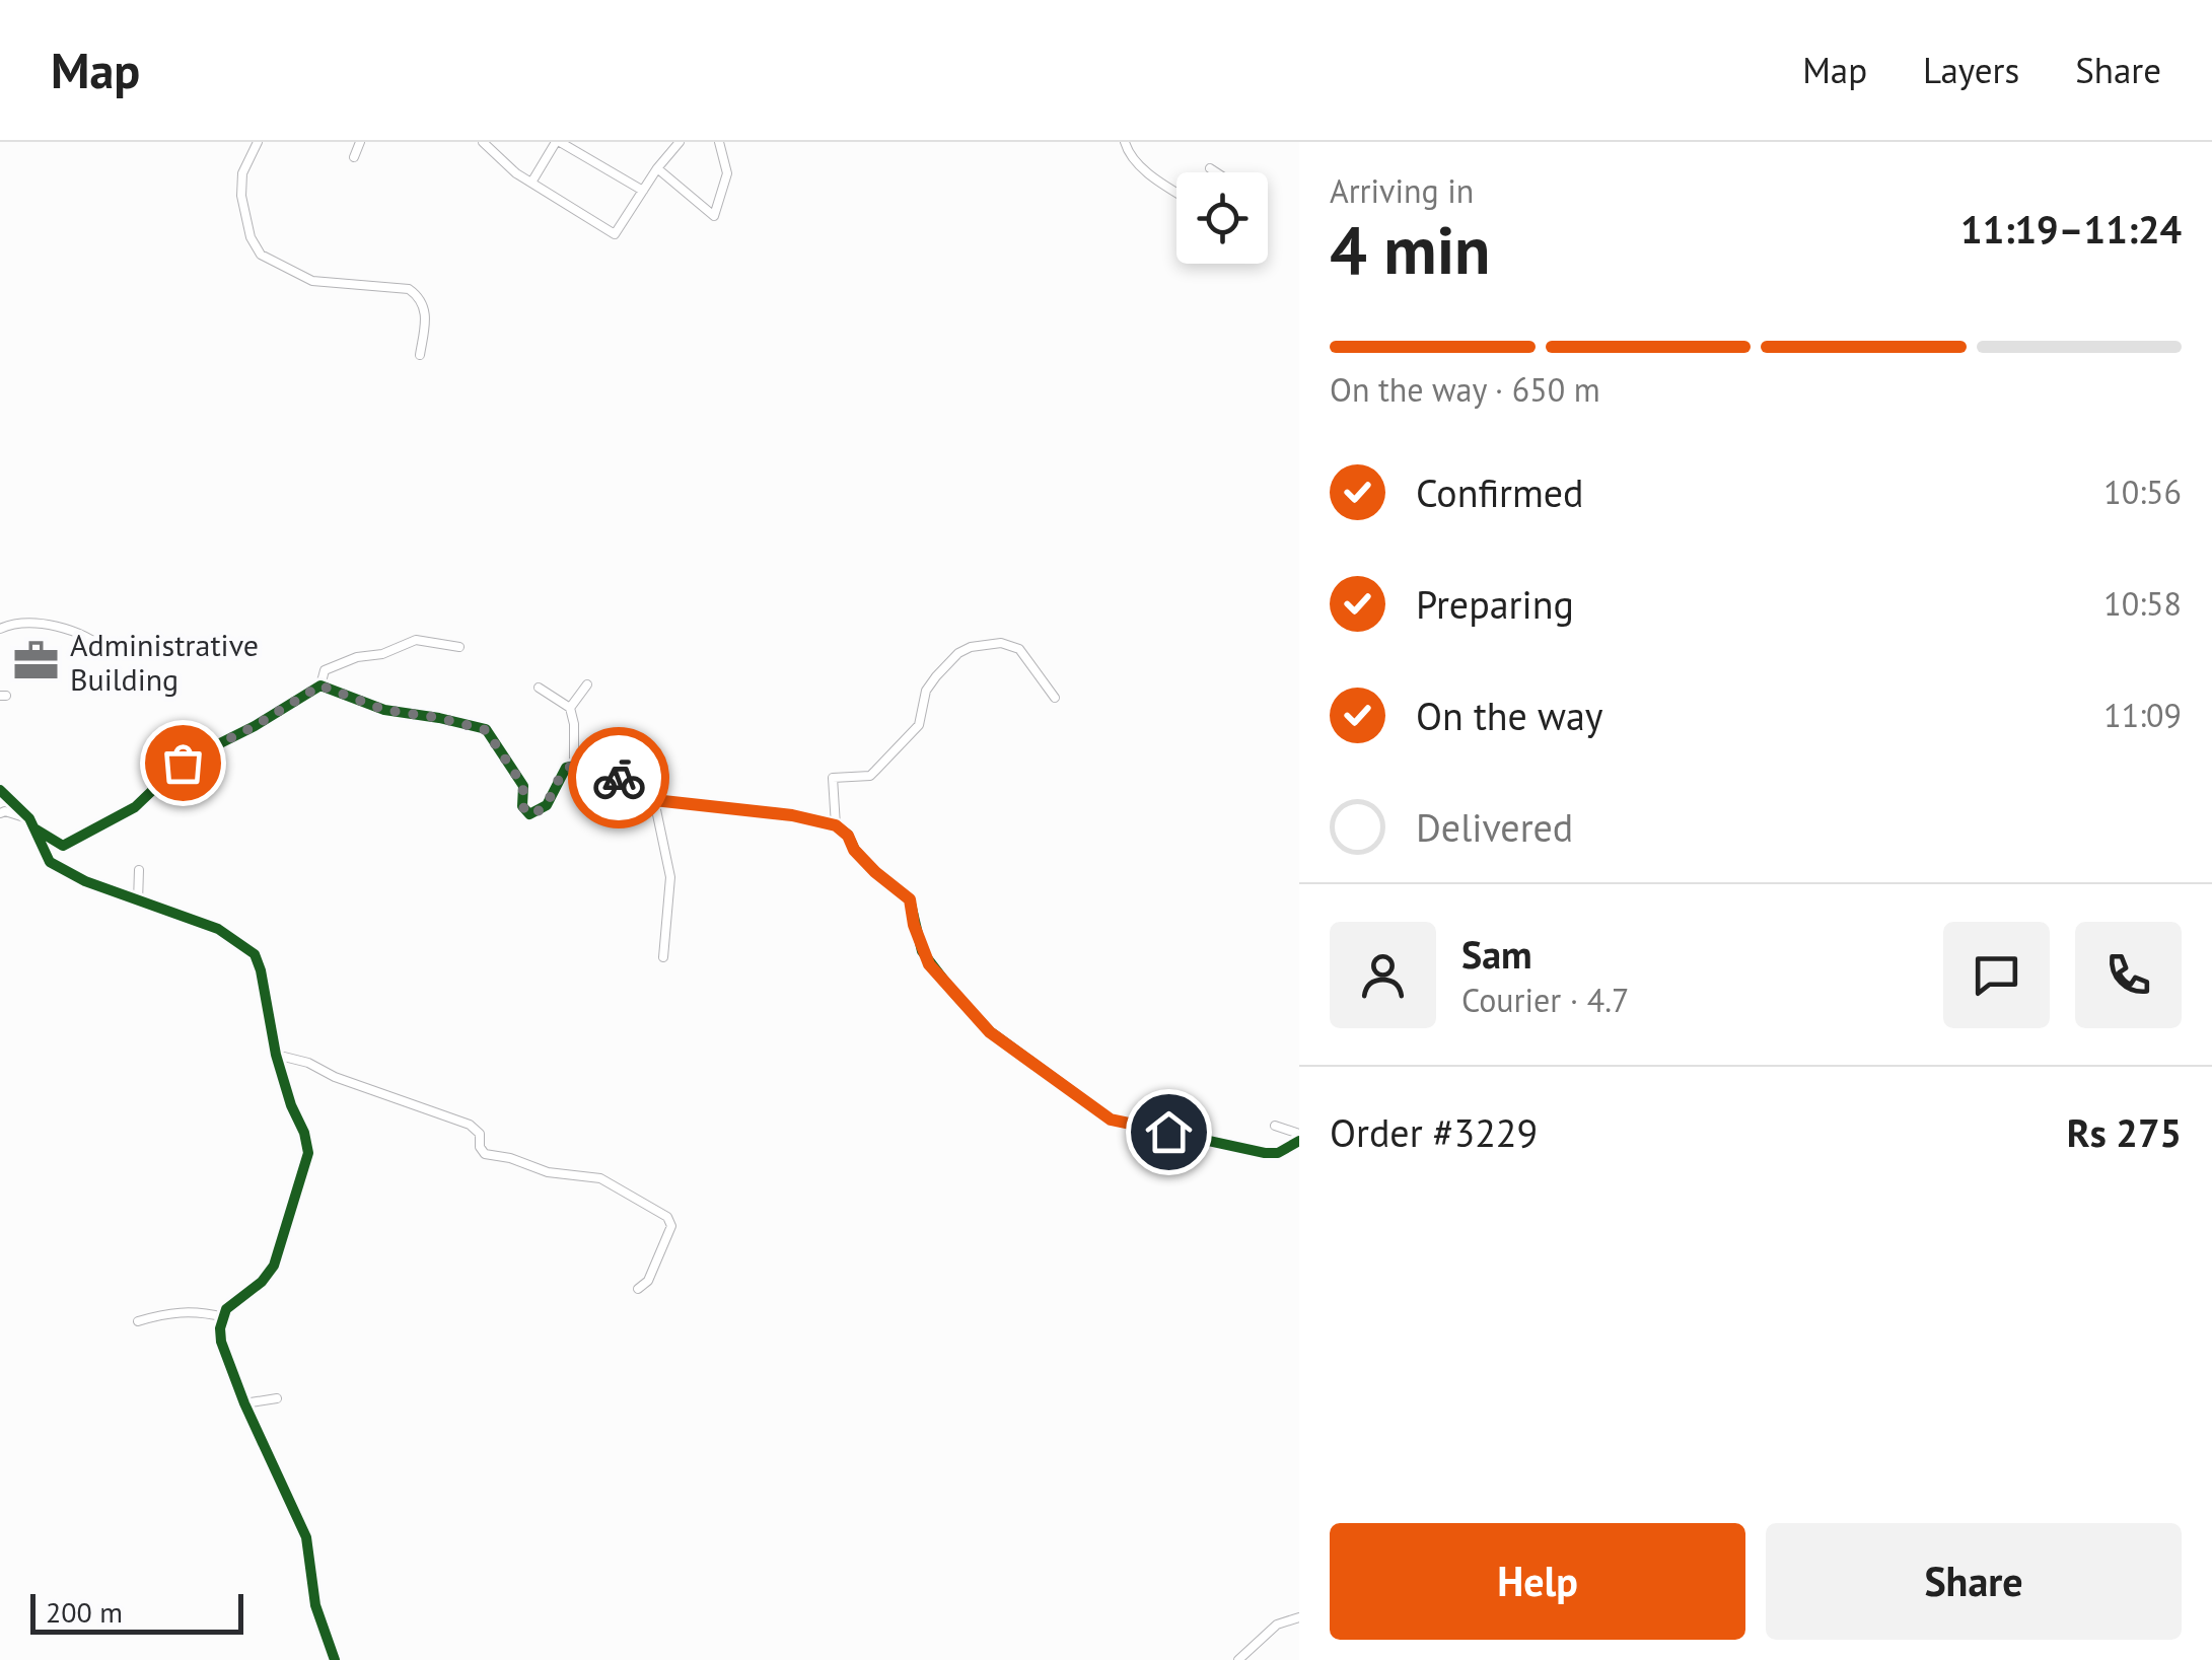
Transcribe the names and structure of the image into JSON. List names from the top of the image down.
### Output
{
  "places": {
    "office": ["Administrative Building"]
  },
  "scale_bar": "200 m",
  "page": {
    "header": "Map",
    "nav": ["Map", "Layers", "Share"],
    "heading": ["4 min", "Arriving in", "11:19–11:24"],
    "panel": [
      "Sam",
      "Courier · 4.7",
      "Order #3229",
      "Rs 275"
    ],
    "bar": "On the way · 650 m",
    "list": [
      ["Confirmed", "10:56"],
      ["Preparing", "10:58"],
      ["On the way", "11:09"],
      "Delivered"
    ],
    "buttons": ["Help", "Share"],
    "scale": "200 m"
  }
}
